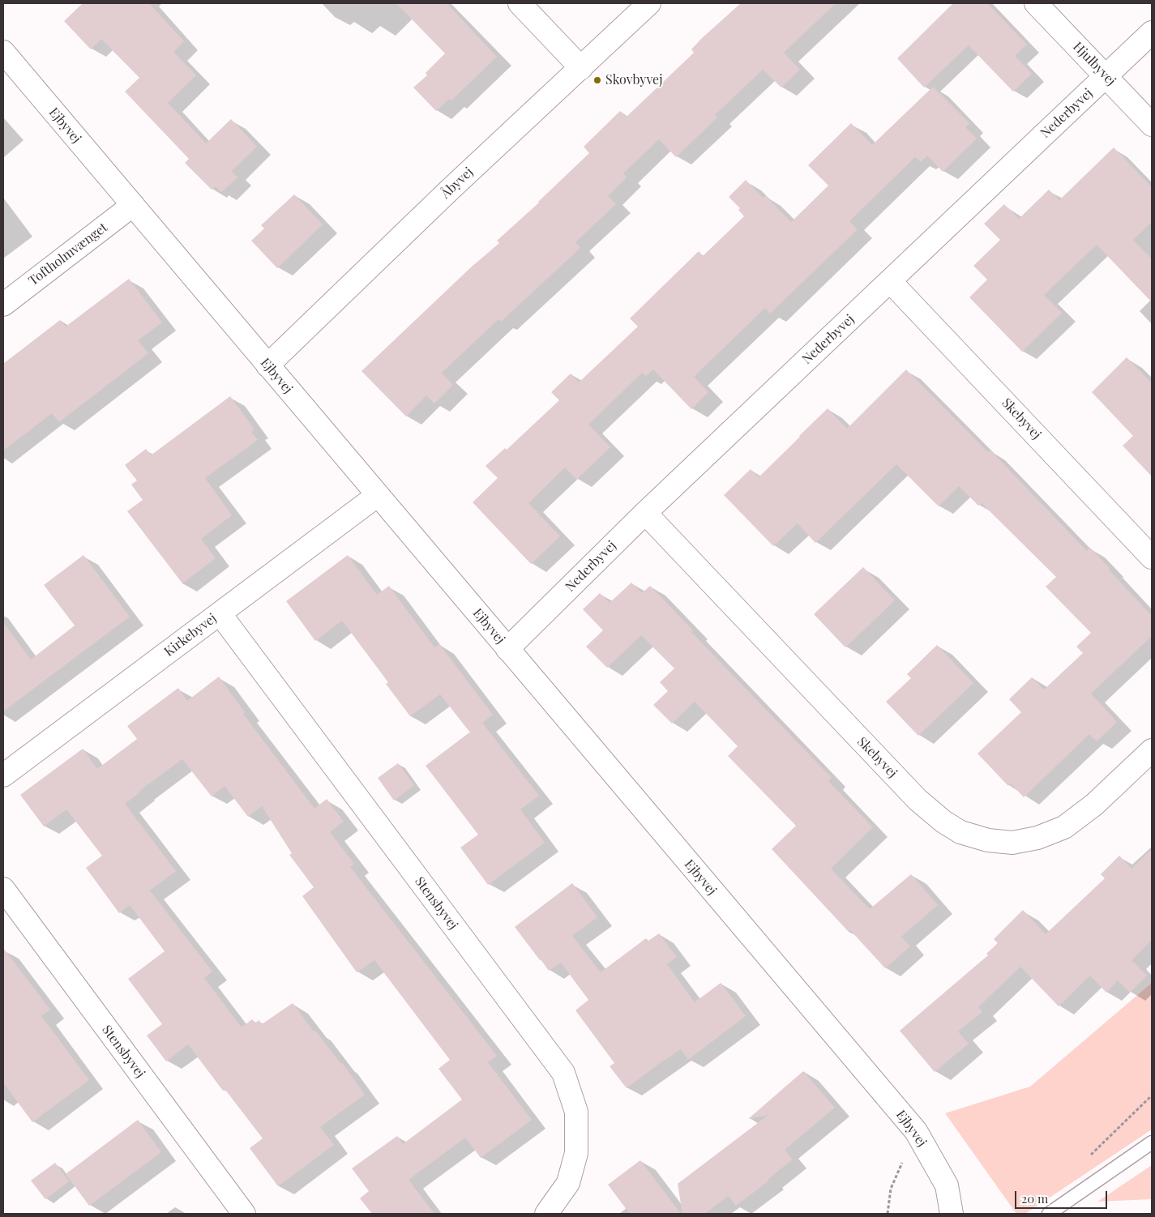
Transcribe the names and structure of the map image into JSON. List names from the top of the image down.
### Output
{
  "streets": {
    "street": [
      "Hjulbyvej",
      "Nederbyvej",
      "Ejbyvej",
      "Åbyvej",
      "Toftholmvænget",
      "Skebyvej",
      "Kirkebyvej",
      "Stensbyvej"
    ]
  },
  "crossings": [
    ["Hjulbyvej", "Nederbyvej"],
    ["Nederbyvej", "Ejbyvej"],
    ["Nederbyvej", "Skebyvej"],
    ["Ejbyvej", "Åbyvej"],
    ["Ejbyvej", "Toftholmvænget"],
    ["Ejbyvej", "Kirkebyvej"],
    ["Kirkebyvej", "Stensbyvej"]
  ],
  "places": ["Skovbyvej"],
  "scale_bar": "20 m"
}
